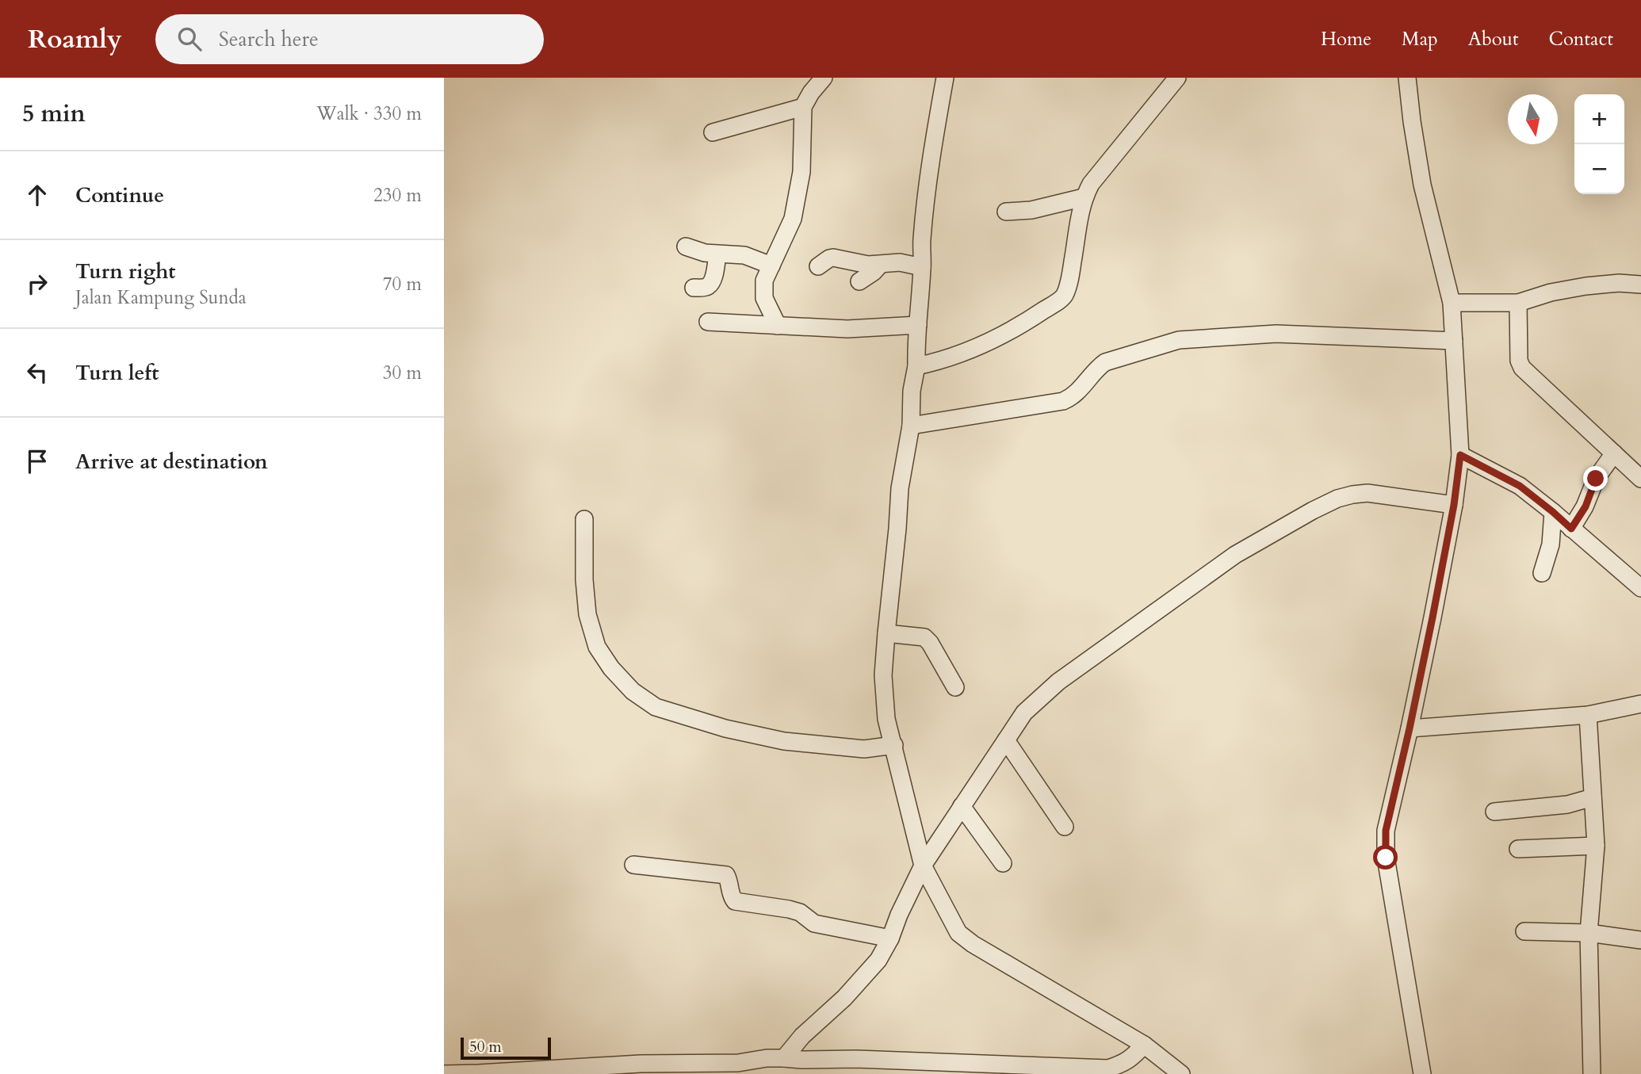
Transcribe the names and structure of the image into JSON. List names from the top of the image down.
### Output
{
  "scale_bar": "50 m",
  "north": "bottom",
  "page": {
    "header": "Roamly",
    "search": "Search here",
    "nav": [
      "Home",
      "Map",
      "About",
      "Contact"
    ],
    "heading": ["5 min", "Walk · 330 m"],
    "map_buttons": ["+", "−"],
    "list": [
      ["Continue", "230 m"],
      ["Turn right", "Jalan Kampung Sunda", "70 m"],
      ["Turn left", "30 m"],
      "Arrive at destination"
    ],
    "scale": "50 m"
  }
}
